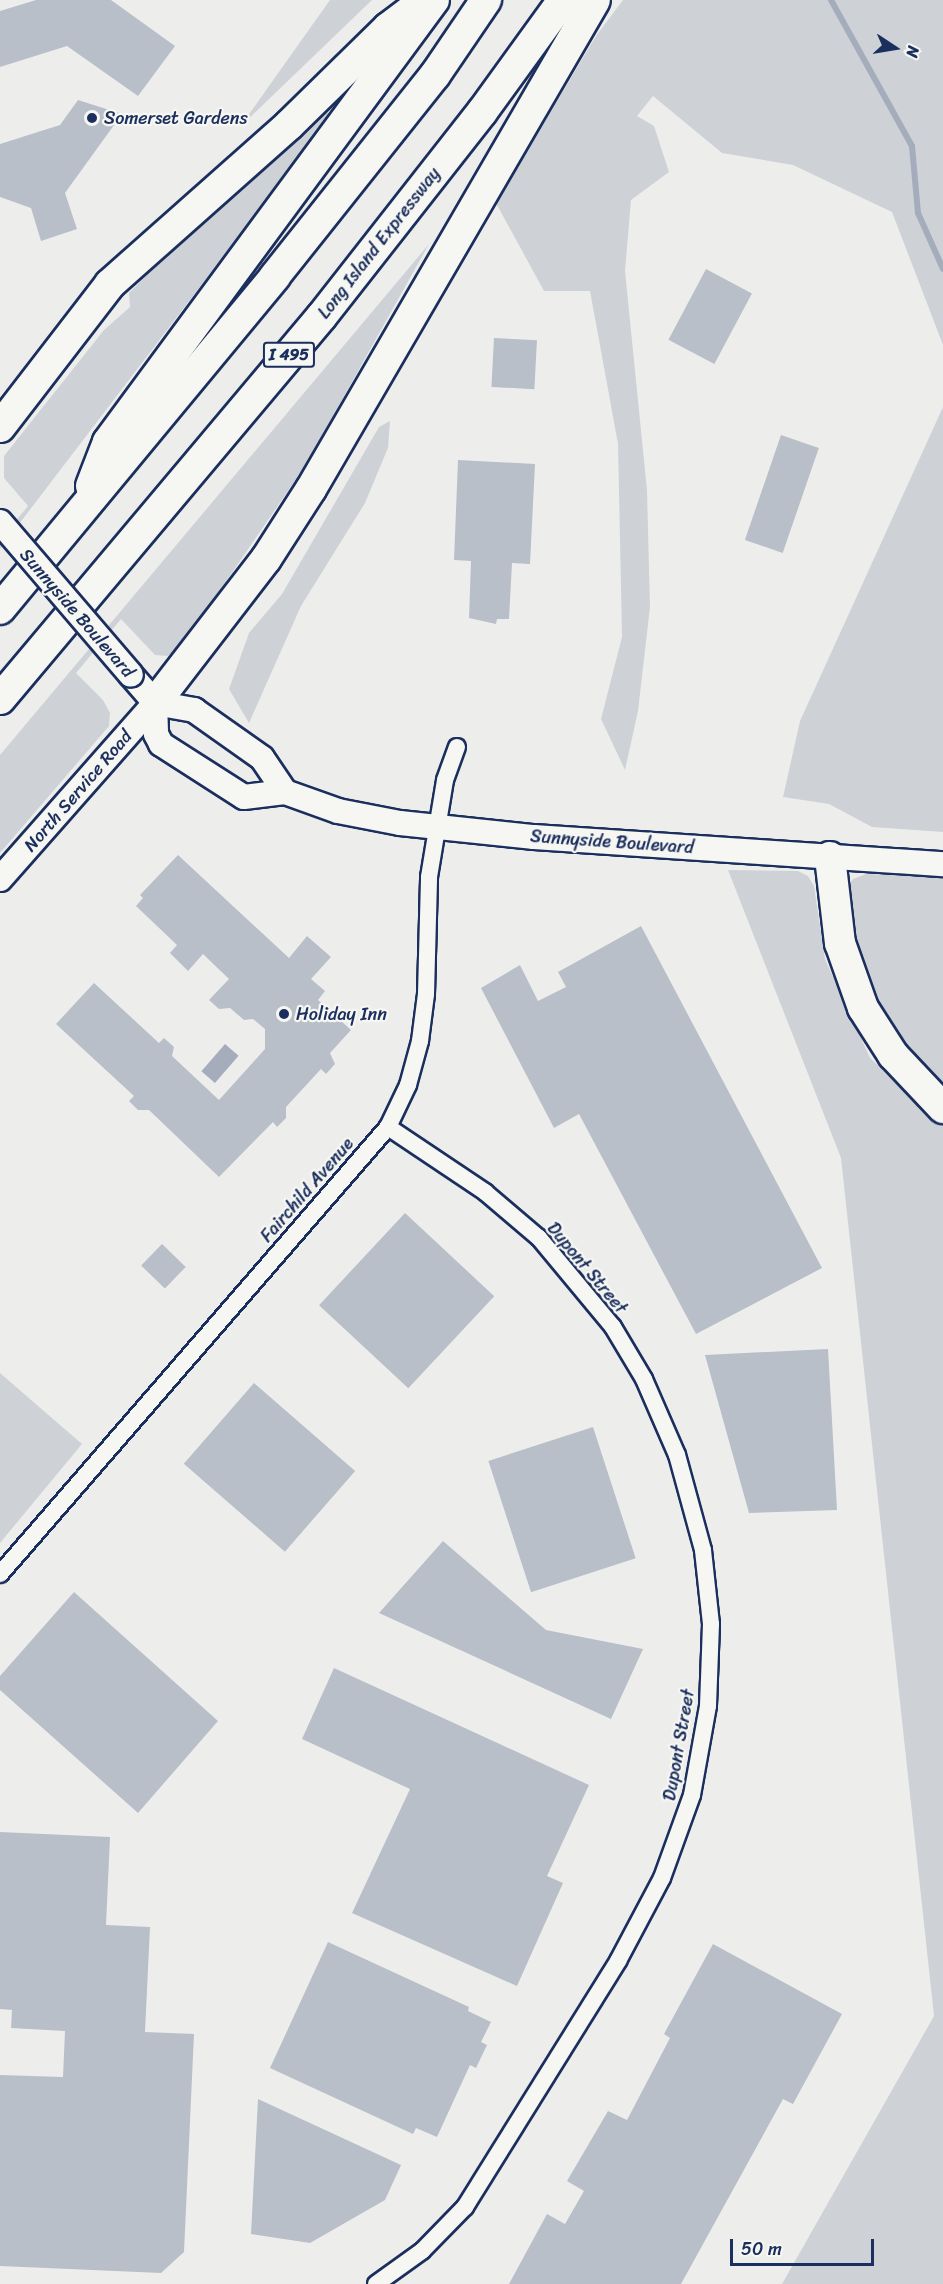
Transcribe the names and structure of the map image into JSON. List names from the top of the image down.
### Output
{
  "streets": {
    "highway": ["Long Island Expressway", "I 495"],
    "main road": ["Sunnyside Boulevard", "North Service Road"],
    "street": ["Fairchild Avenue", "Dupont Street"]
  },
  "crossings": [
    ["Sunnyside Boulevard", "North Service Road"],
    ["Sunnyside Boulevard", "Fairchild Avenue"],
    ["Fairchild Avenue", "Dupont Street"]
  ],
  "places": ["Somerset Gardens", "Holiday Inn"],
  "scale_bar": "50 m",
  "north": "right"
}
